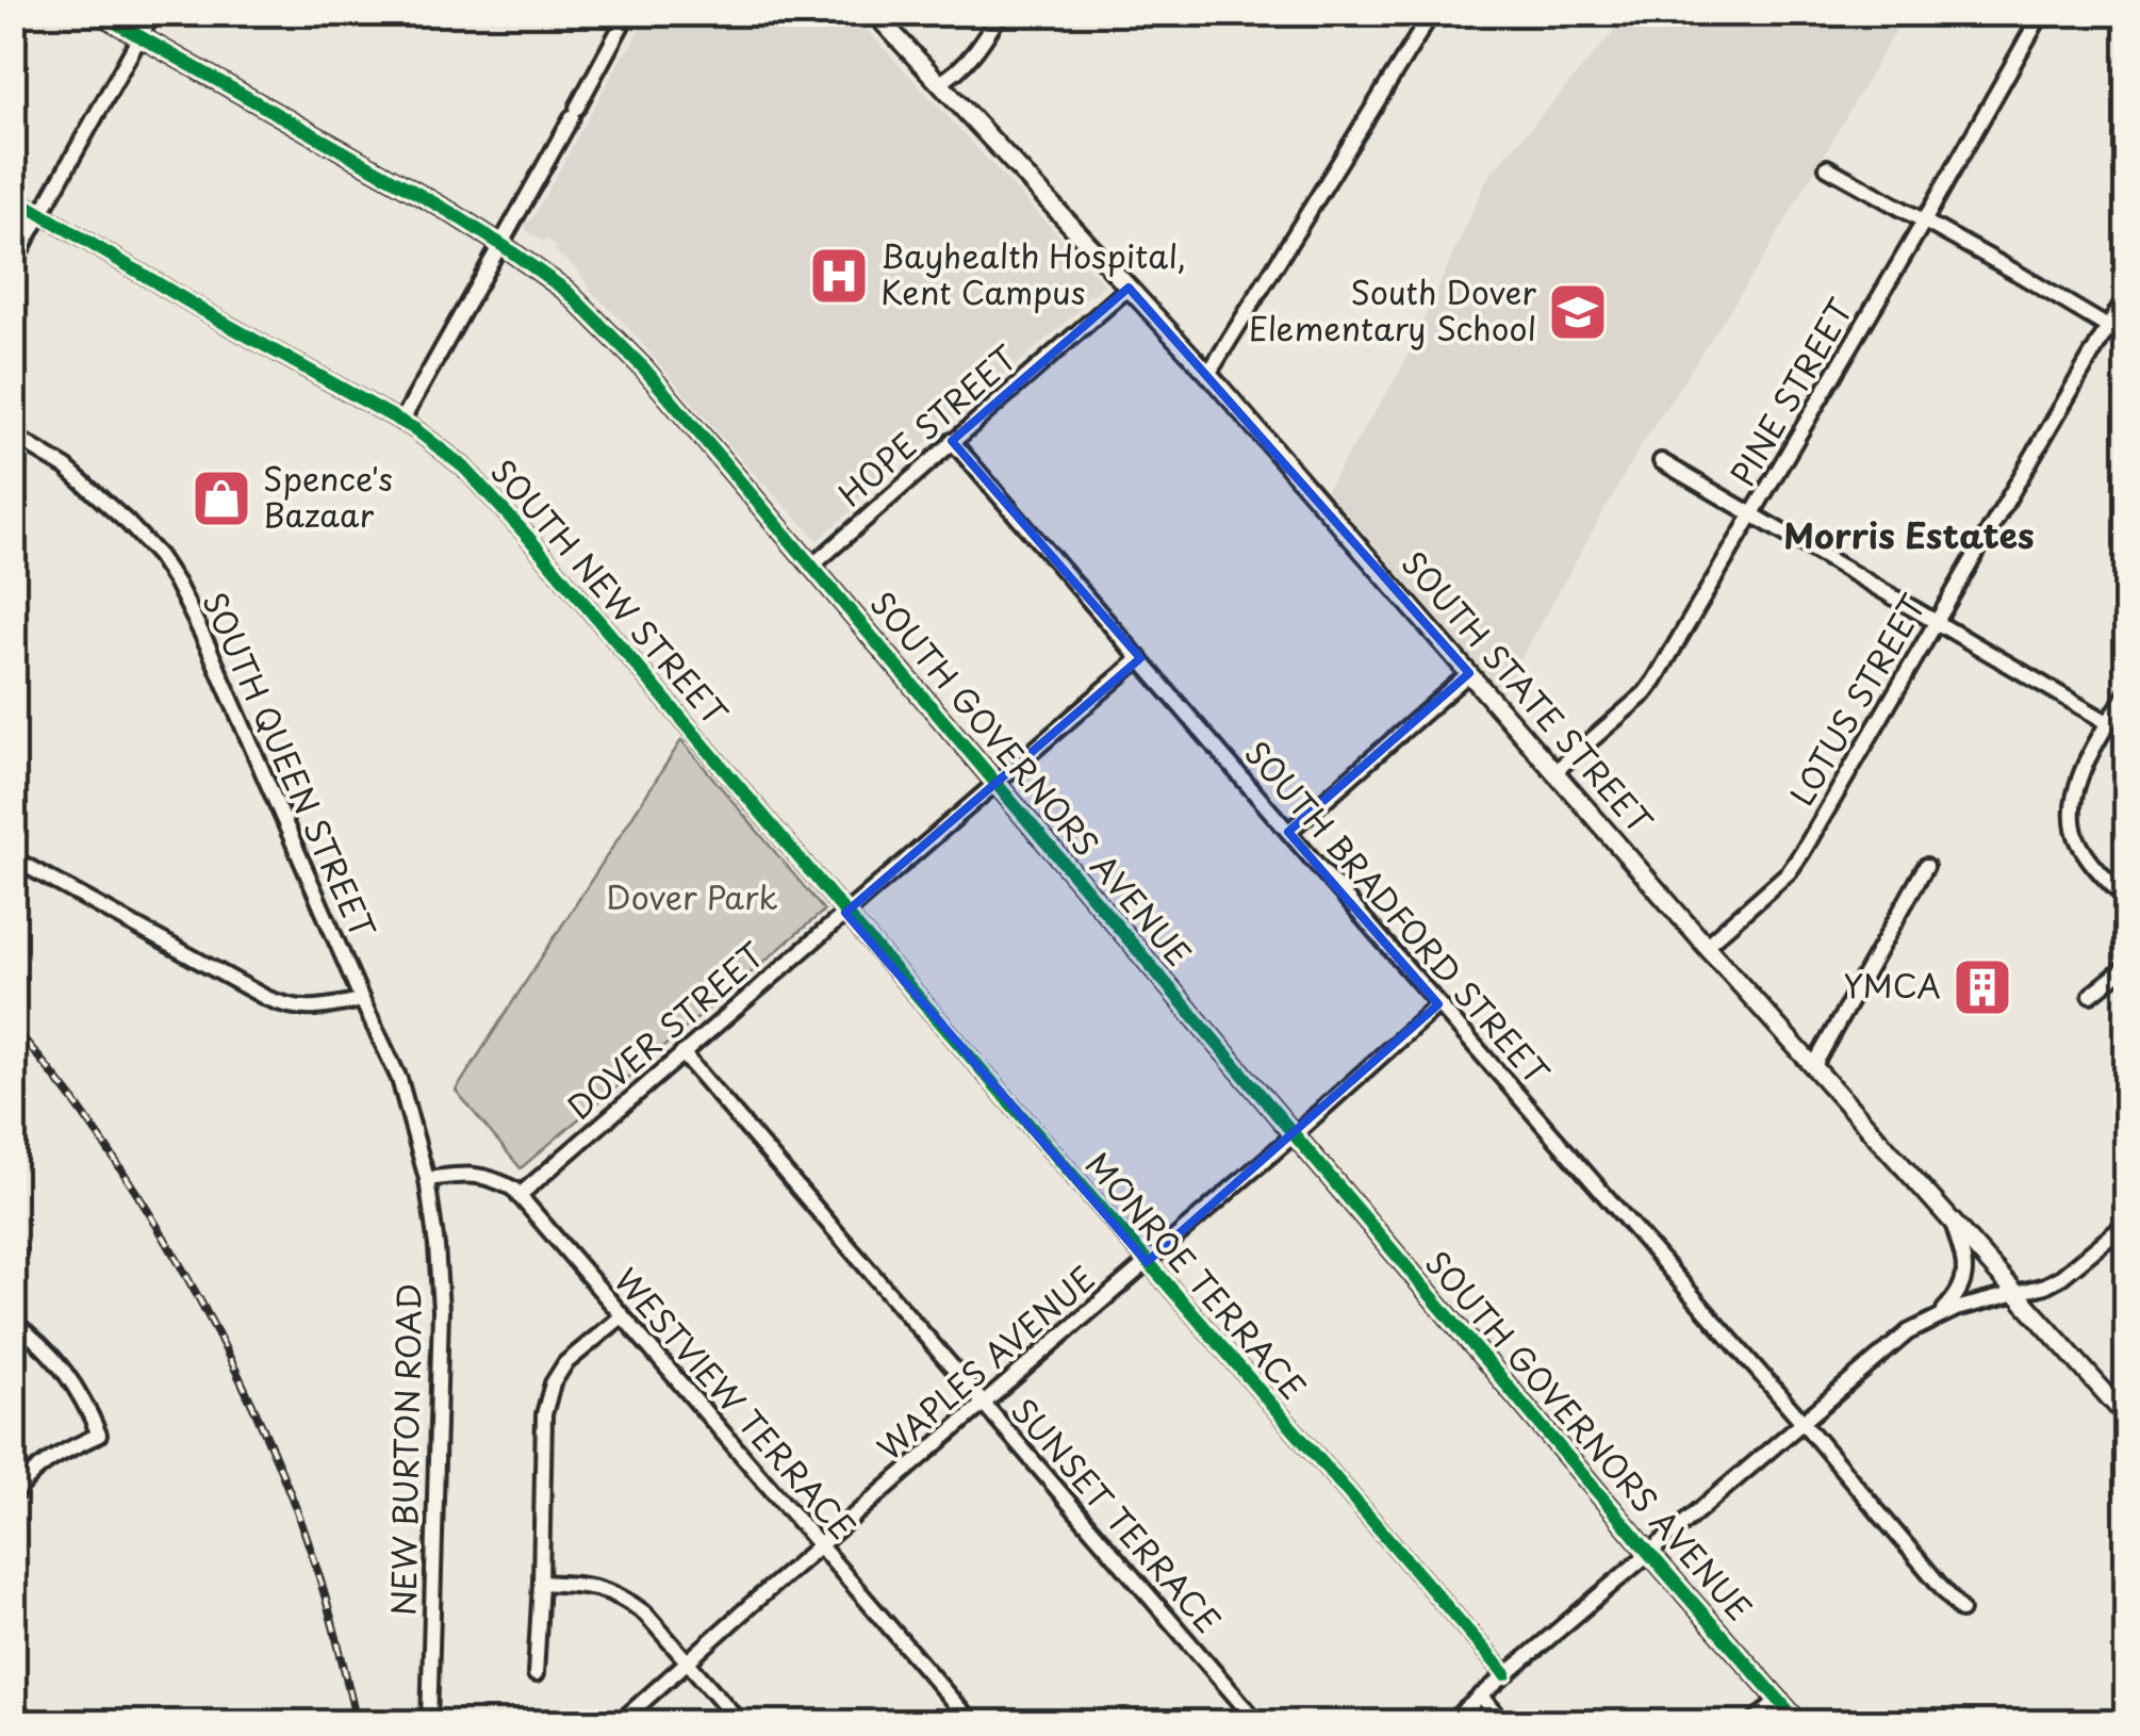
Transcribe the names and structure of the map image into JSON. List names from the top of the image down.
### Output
{
  "streets": {
    "main road": ["SOUTH STATE STREET", "SOUTH GOVERNORS AVENUE"],
    "street": [
      "PINE STREET",
      "HOPE STREET",
      "SOUTH NEW STREET",
      "LOTUS STREET",
      "SOUTH QUEEN STREET",
      "SOUTH BRADFORD STREET",
      "DOVER STREET",
      "MONROE TERRACE",
      "WAPLES AVENUE",
      "WESTVIEW TERRACE",
      "NEW BURTON ROAD",
      "SUNSET TERRACE"
    ]
  },
  "crossings": [
    ["PINE STREET", "SOUTH STATE STREET"],
    ["HOPE STREET", "SOUTH STATE STREET"],
    ["HOPE STREET", "SOUTH GOVERNORS AVENUE"],
    ["HOPE STREET", "SOUTH BRADFORD STREET"],
    ["SOUTH NEW STREET", "DOVER STREET"],
    ["SOUTH NEW STREET", "MONROE TERRACE"],
    ["SOUTH STATE STREET", "LOTUS STREET"],
    ["SOUTH QUEEN STREET", "WESTVIEW TERRACE"],
    ["SOUTH QUEEN STREET", "NEW BURTON ROAD"],
    ["SOUTH GOVERNORS AVENUE", "DOVER STREET"],
    ["SOUTH GOVERNORS AVENUE", "WAPLES AVENUE"],
    ["SOUTH BRADFORD STREET", "DOVER STREET"],
    ["SOUTH BRADFORD STREET", "WAPLES AVENUE"],
    ["DOVER STREET", "MONROE TERRACE"],
    ["DOVER STREET", "WESTVIEW TERRACE"],
    ["DOVER STREET", "SUNSET TERRACE"],
    ["MONROE TERRACE", "WAPLES AVENUE"],
    ["WAPLES AVENUE", "WESTVIEW TERRACE"],
    ["WAPLES AVENUE", "SUNSET TERRACE"],
    ["WESTVIEW TERRACE", "NEW BURTON ROAD"]
  ],
  "districts": ["Morris Estates"],
  "parks": ["Dover Park"],
  "places": {
    "hospital": ["Bayhealth Hospital, Kent Campus"],
    "school or university": ["South Dover Elementary School"],
    "shop": ["Spence's Bazaar"],
    "building": ["YMCA"]
  }
}
